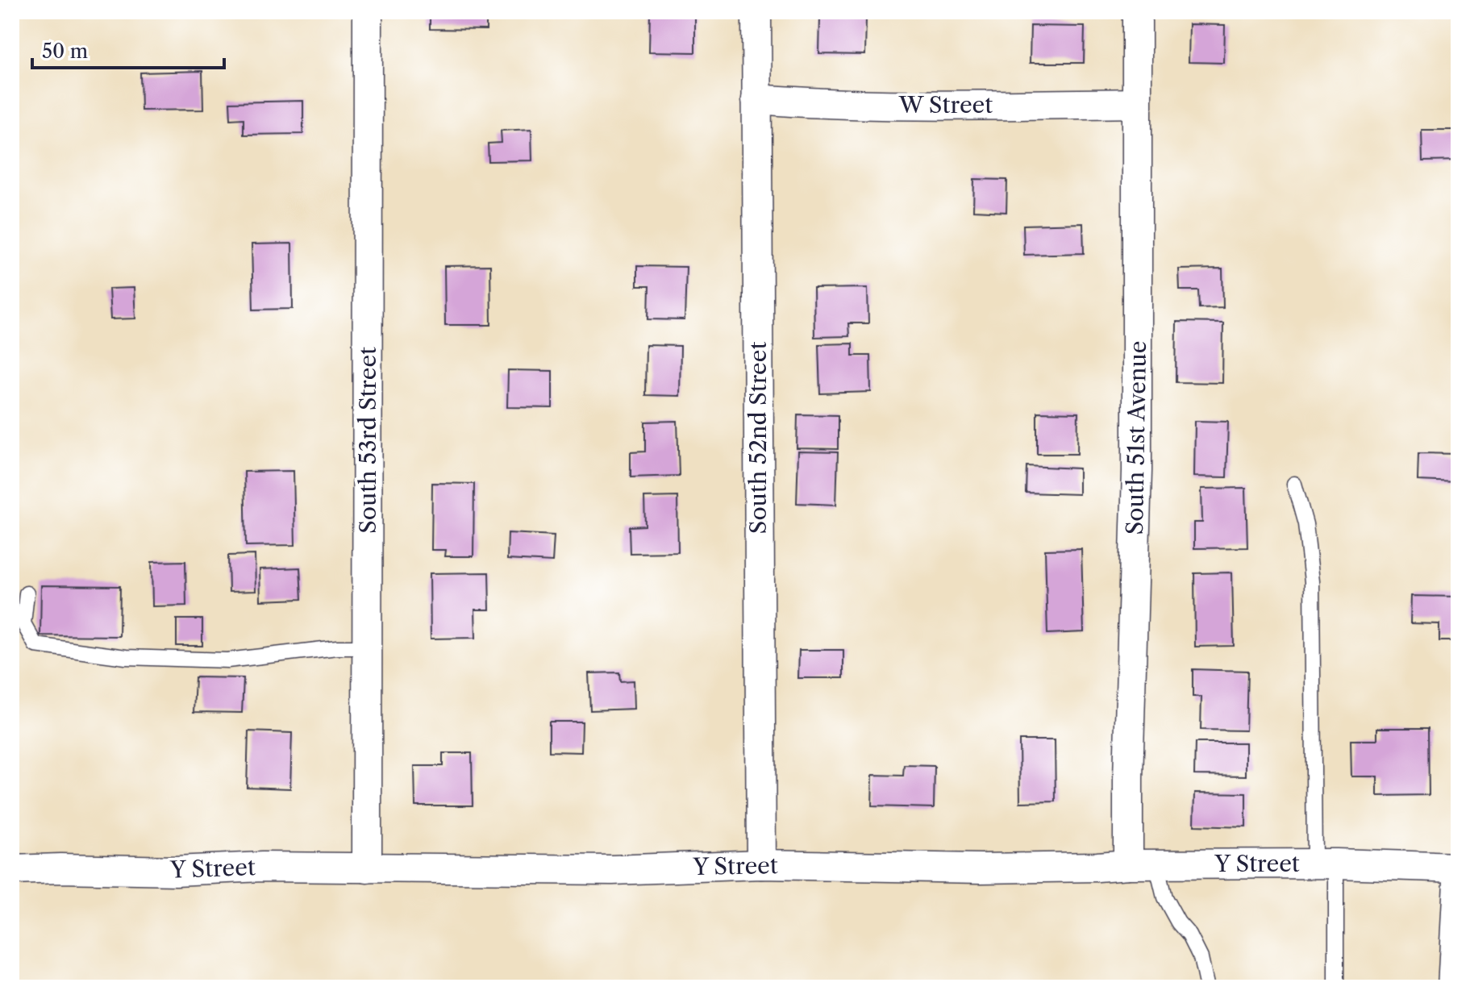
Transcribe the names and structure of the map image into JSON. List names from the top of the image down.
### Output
{
  "streets": {
    "street": [
      "W Street",
      "South 52nd Street",
      "South 51st Avenue",
      "South 53rd Street",
      "Y Street"
    ]
  },
  "crossings": [
    ["W Street", "South 52nd Street"],
    ["W Street", "South 51st Avenue"],
    ["South 52nd Street", "Y Street"],
    ["South 51st Avenue", "Y Street"],
    ["South 53rd Street", "Y Street"]
  ],
  "scale_bar": "50 m"
}
